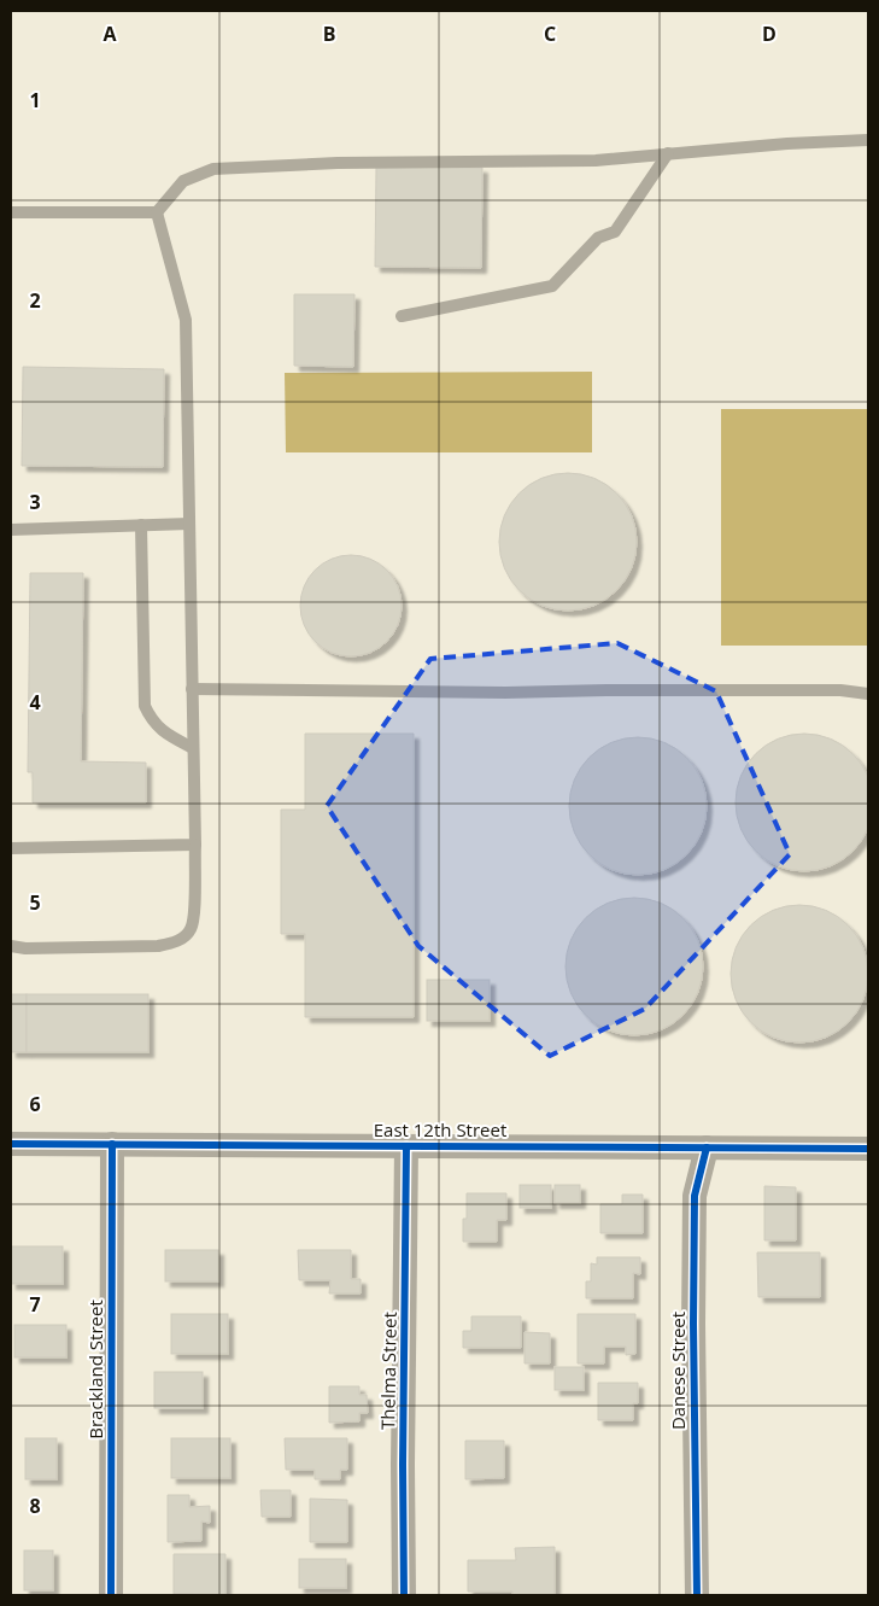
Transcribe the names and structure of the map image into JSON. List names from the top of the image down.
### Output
{
  "streets": {
    "street": [
      "East 12th Street",
      "Brackland Street",
      "Thelma Street",
      "Danese Street"
    ]
  },
  "crossings": [
    ["East 12th Street", "Brackland Street"],
    ["East 12th Street", "Thelma Street"],
    ["East 12th Street", "Danese Street"]
  ],
  "grid": {
    "columns": [
      "A",
      "B",
      "C",
      "D"
    ],
    "rows": [
      "1",
      "2",
      "3",
      "4",
      "5",
      "6",
      "7",
      "8"
    ]
  }
}
